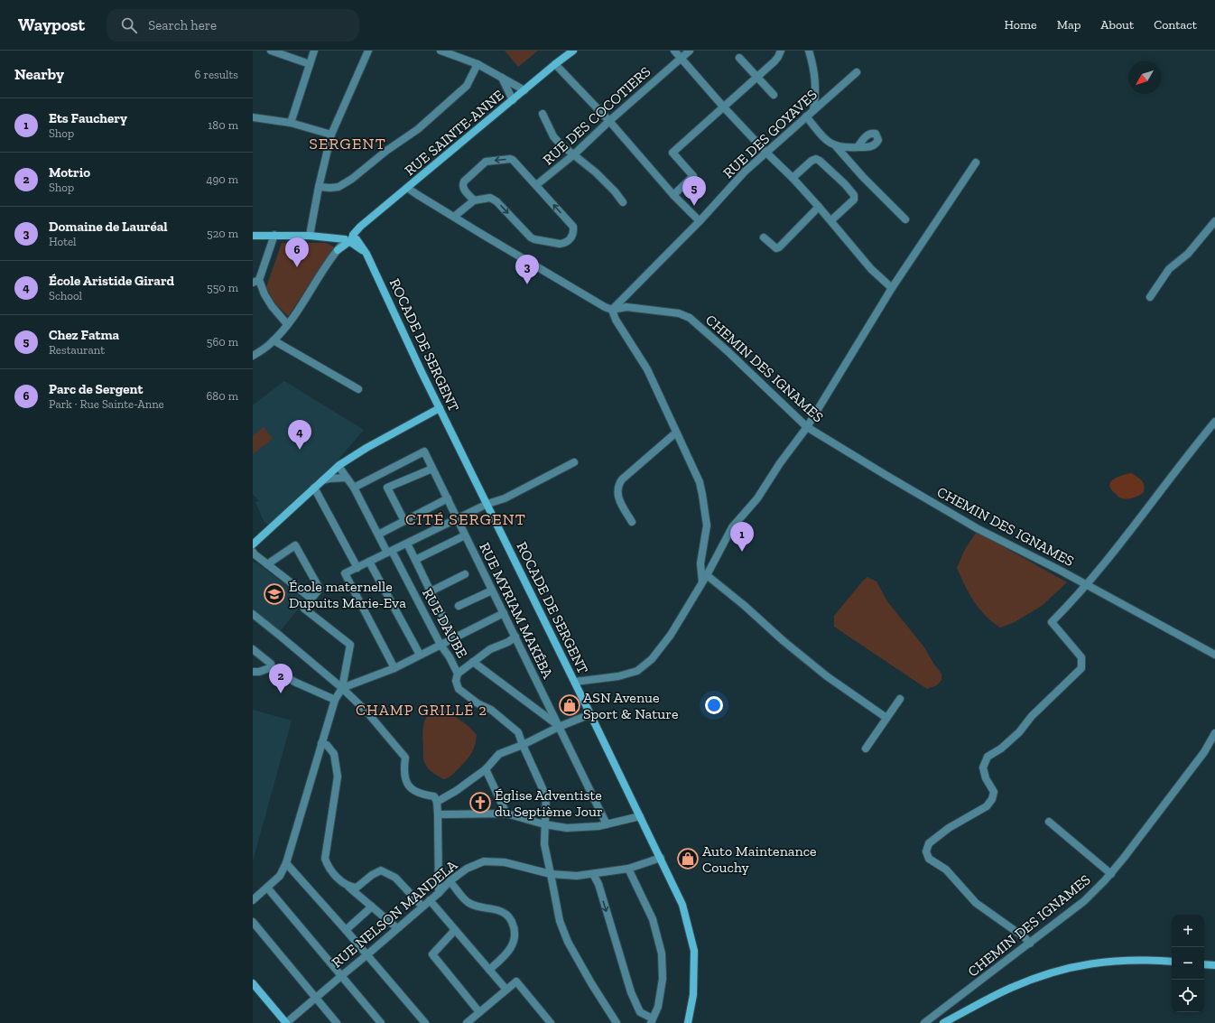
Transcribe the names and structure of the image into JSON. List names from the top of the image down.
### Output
{
  "streets": {
    "main road": ["RUE SAINTE-ANNE", "ROCADE DE SERGENT"],
    "street": [
      "RUE DES COCOTIERS",
      "RUE DES GOYAVES",
      "CHEMIN DES IGNAMES",
      "RUE MYRIAM MAKÉBA",
      "RUE DAUBE",
      "RUE NELSON MANDELA"
    ]
  },
  "crossings": [
    ["RUE SAINTE-ANNE", "ROCADE DE SERGENT"],
    ["RUE DES GOYAVES", "CHEMIN DES IGNAMES"],
    ["ROCADE DE SERGENT", "RUE NELSON MANDELA"],
    ["RUE MYRIAM MAKÉBA", "RUE DAUBE"]
  ],
  "districts": ["SERGENT", "CITÉ SERGENT", "CHAMP GRILLÉ 2"],
  "places": {
    "school or university": ["École maternelle Dupuits Marie-Eva"],
    "shop": ["ASN Avenue Sport & Nature", "Auto Maintenance Couchy"],
    "church": ["Église Adventiste du Septième Jour"]
  },
  "north": "bottom left",
  "page": {
    "header": "Waypost",
    "search": "Search here",
    "nav": [
      "Home",
      "Map",
      "About",
      "Contact"
    ],
    "heading": ["Nearby", "6 results"],
    "list": [
      {
        "mark": "1",
        "name": "Ets Fauchery",
        "note": "Shop",
        "value": "180 m"
      },
      {
        "mark": "2",
        "name": "Motrio",
        "note": "Shop",
        "value": "490 m"
      },
      {
        "mark": "3",
        "name": "Domaine de Lauréal",
        "note": "Hotel",
        "value": "520 m"
      },
      {
        "mark": "4",
        "name": "École Aristide Girard",
        "note": "School",
        "value": "550 m"
      },
      {
        "mark": "5",
        "name": "Chez Fatma",
        "note": "Restaurant",
        "value": "560 m"
      },
      {
        "mark": "6",
        "name": "Parc de Sergent",
        "note": "Park · Rue Sainte-Anne",
        "value": "680 m"
      }
    ],
    "pins": [
      "5",
      "6",
      "3",
      "4",
      "1",
      "2"
    ],
    "map_buttons": ["+", "−"]
  }
}
